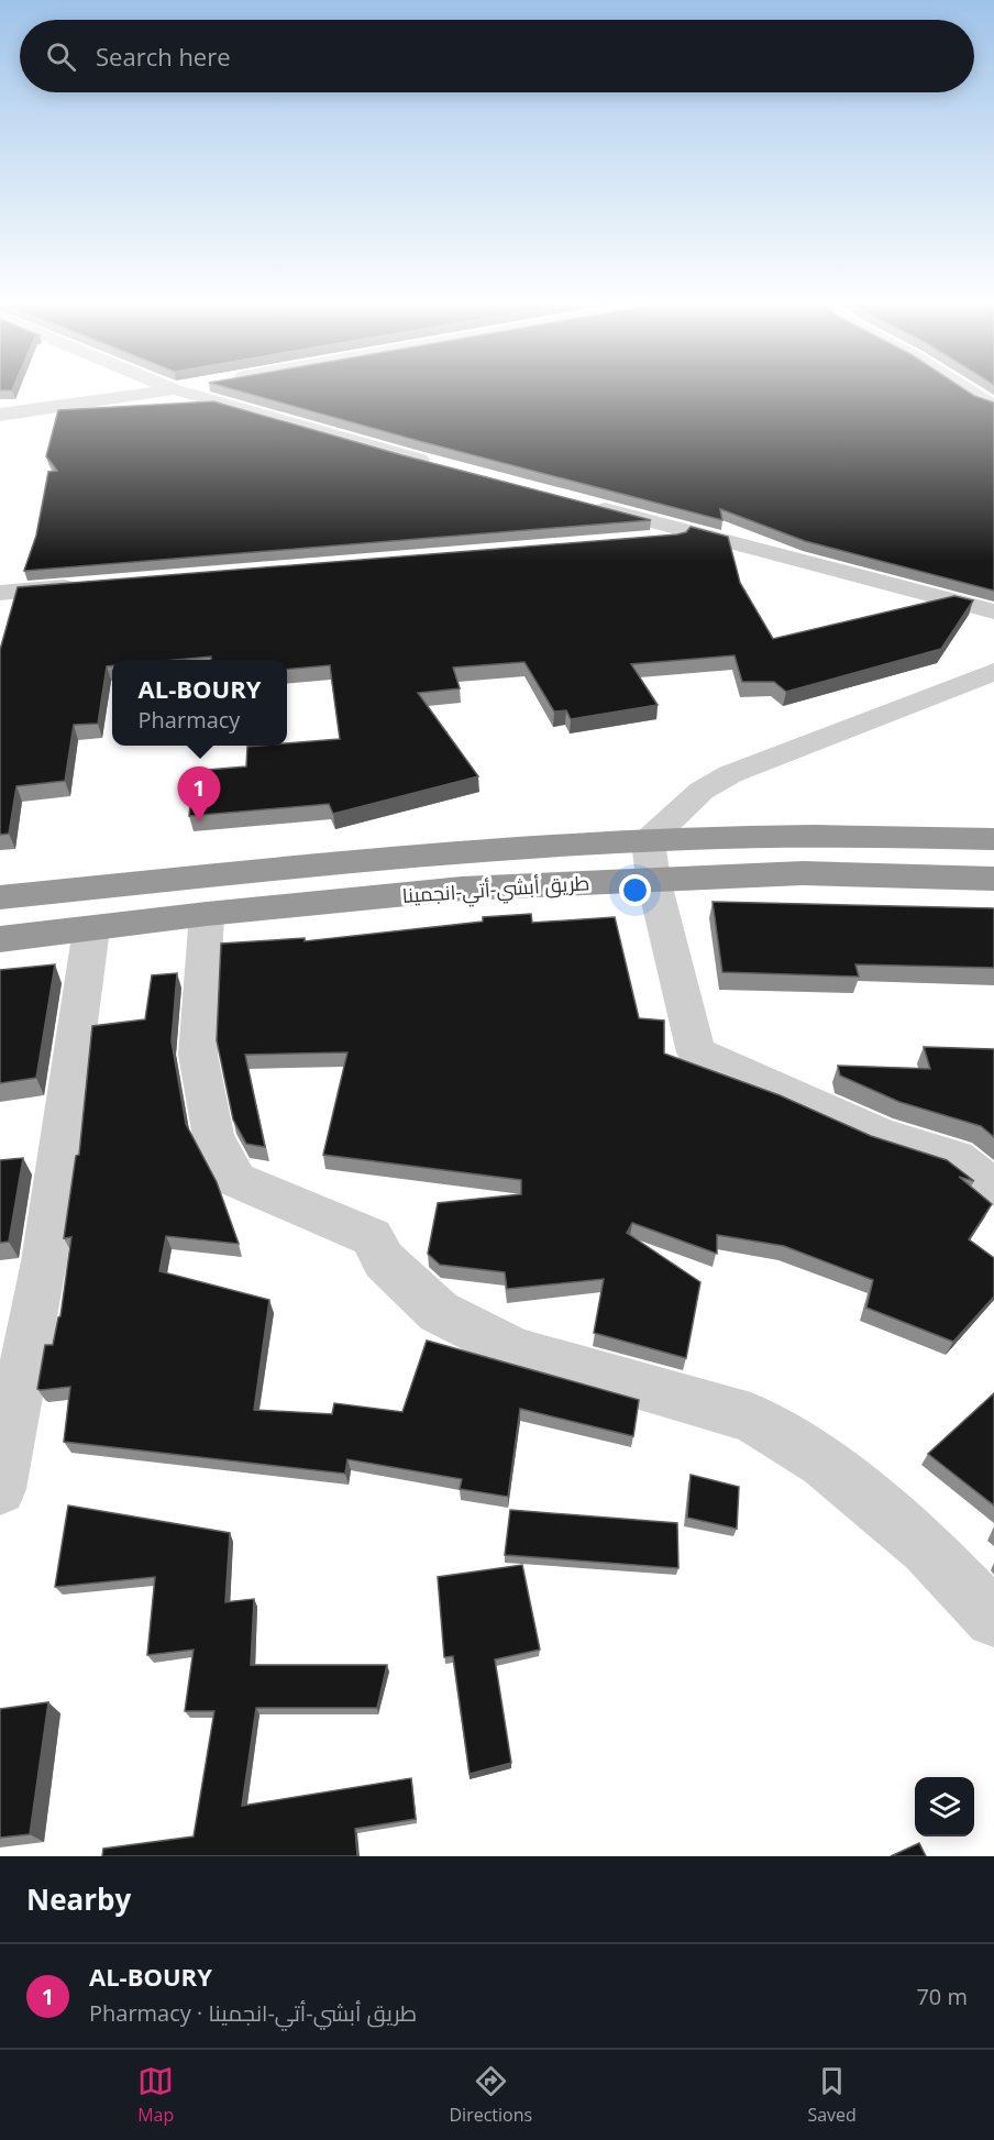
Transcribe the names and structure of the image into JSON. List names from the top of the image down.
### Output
{
  "streets": {
    "highway": ["طريق أبشي-أتي-انجمينا"]
  },
  "page": {
    "search": "Search here",
    "popup": ["AL-BOURY", "Pharmacy"],
    "pins": "1",
    "heading": "Nearby",
    "list": [
      {
        "mark": "1",
        "name": "AL-BOURY",
        "note": "Pharmacy · طريق أبشي-أتي-انجمينا",
        "value": "70 m"
      }
    ],
    "nav": ["Map", "Directions", "Saved"]
  }
}
